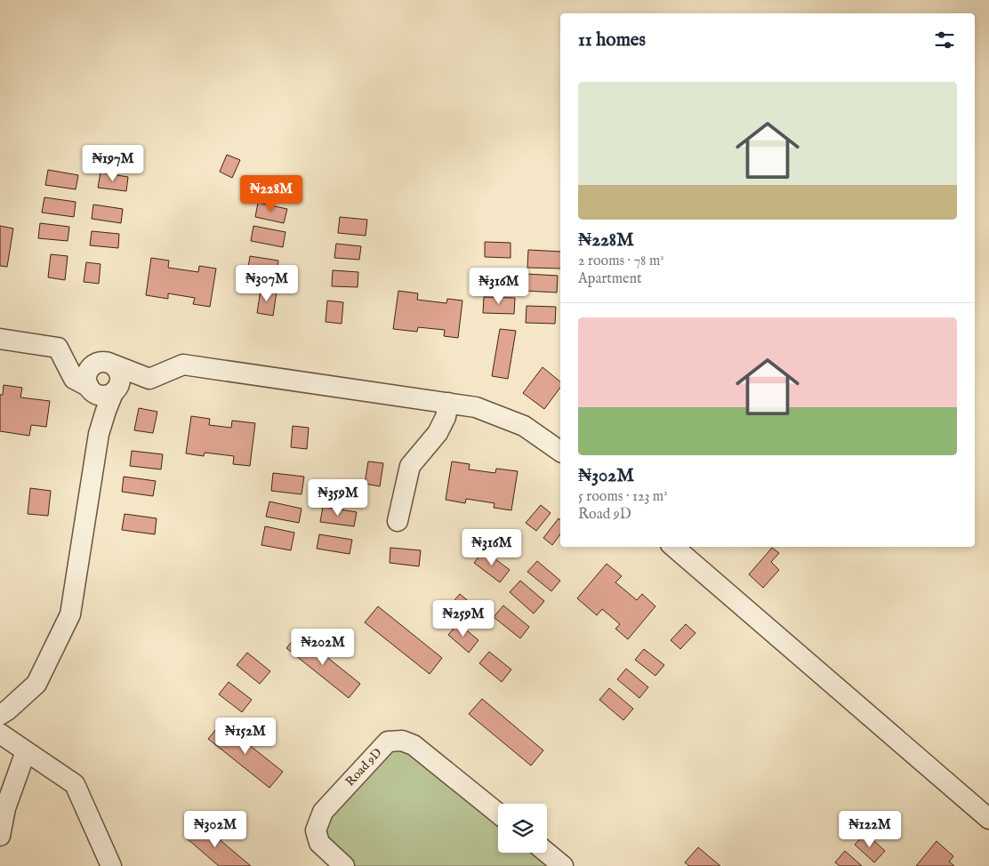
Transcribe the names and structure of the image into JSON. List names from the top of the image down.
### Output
{
  "streets": {
    "street": ["Road 9D"]
  },
  "page": {
    "heading": "11 homes",
    "list": [
      {
        "name": "₦228M",
        "note": "2 rooms · 78 m² · Apartment"
      },
      {
        "name": "₦302M",
        "note": "5 rooms · 123 m² · Road 9D"
      }
    ],
    "price": [
      "₦197M",
      "₦228M",
      "₦307M",
      "₦316M",
      "₦359M",
      "₦316M",
      "₦259M",
      "₦202M",
      "₦152M",
      "₦302M",
      "₦122M"
    ]
  }
}
